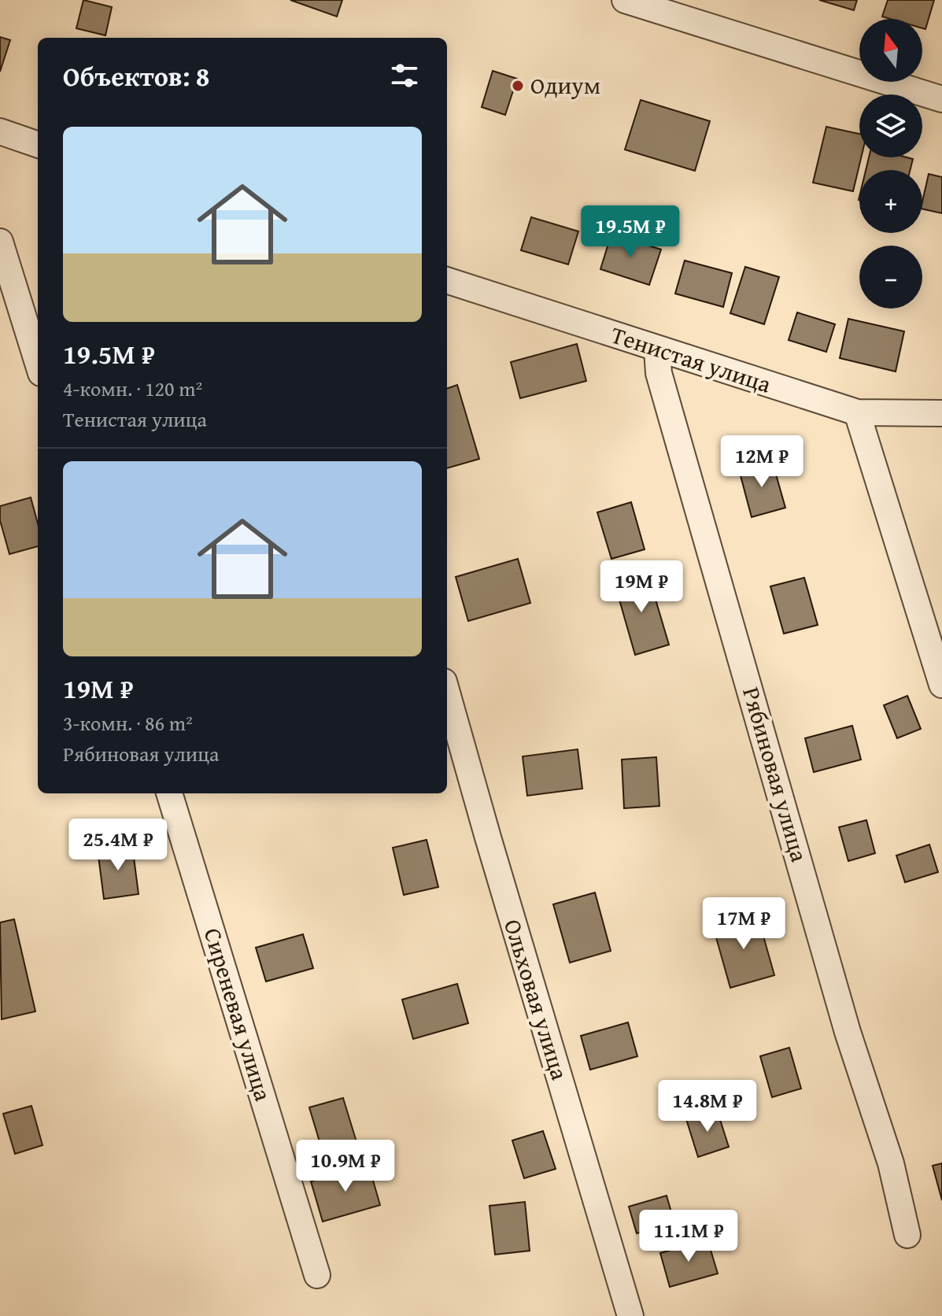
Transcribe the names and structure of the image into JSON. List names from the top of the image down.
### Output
{
  "streets": {
    "street": [
      "Тенистая улица",
      "Рябиновая улица",
      "Ольховая улица",
      "Сиреневая улица"
    ]
  },
  "crossings": [
    ["Тенистая улица", "Рябиновая улица"]
  ],
  "places": ["Одиум"],
  "north": "top",
  "page": {
    "map_buttons": ["+", "−"],
    "heading": "Объектов: 8",
    "list": [
      {
        "name": "19.5M ₽",
        "note": "4-комн. · 120 m² · Тенистая улица"
      },
      {
        "name": "19M ₽",
        "note": "3-комн. · 86 m² · Рябиновая улица"
      }
    ],
    "price": [
      "19.5M ₽",
      "12M ₽",
      "19M ₽",
      "25.4M ₽",
      "17M ₽",
      "14.8M ₽",
      "10.9M ₽",
      "11.1M ₽"
    ]
  }
}
